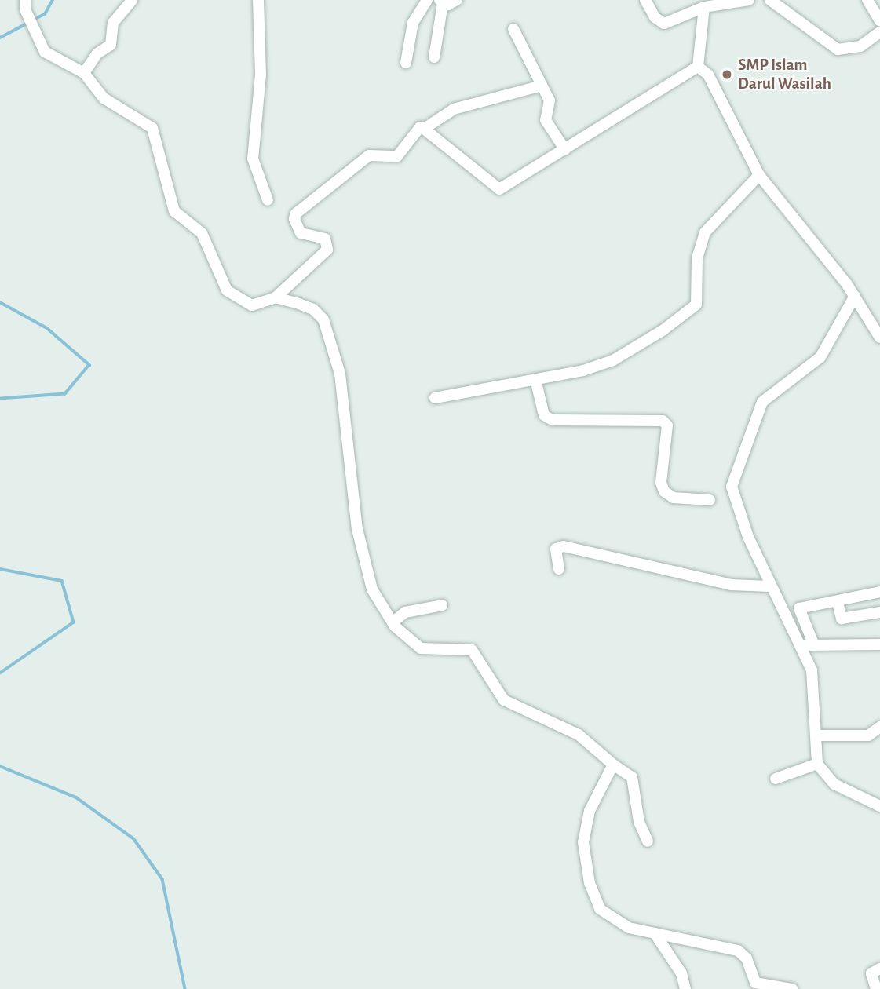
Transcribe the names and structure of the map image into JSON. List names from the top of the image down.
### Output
{
  "places": ["SMP Islam Darul Wasilah"]
}
